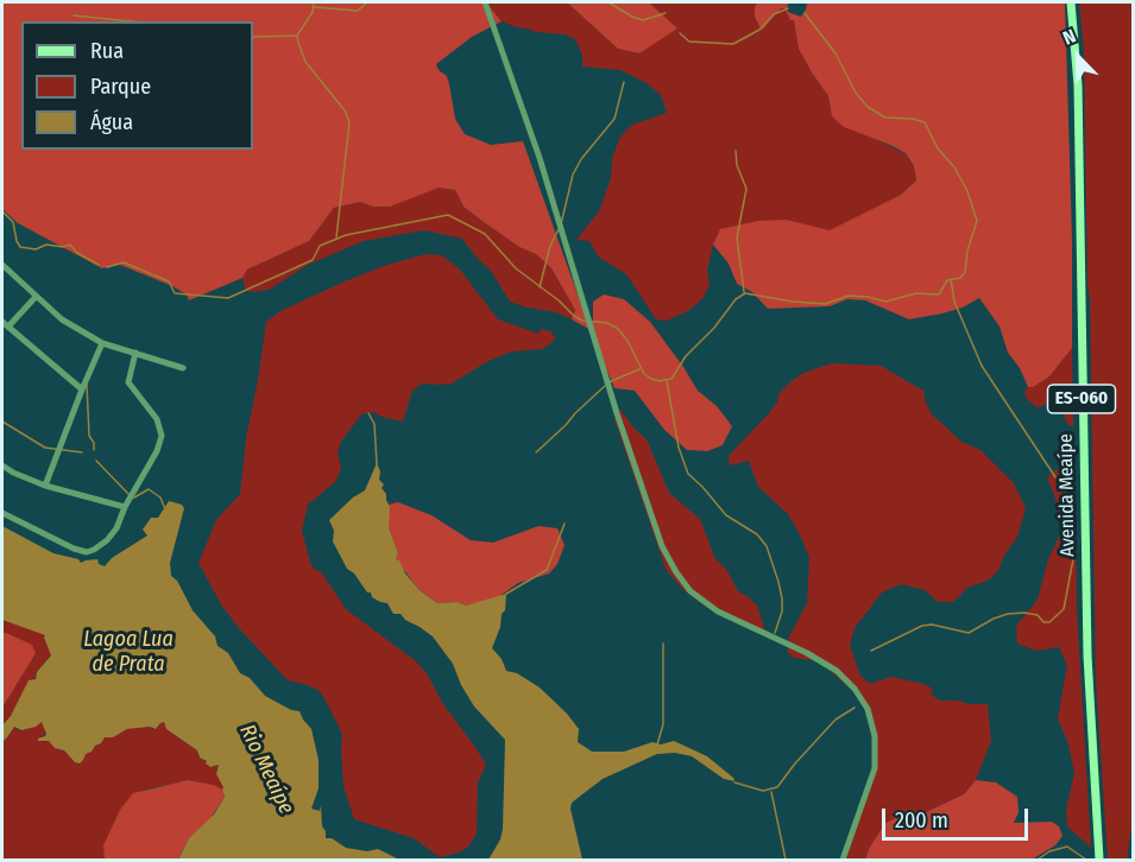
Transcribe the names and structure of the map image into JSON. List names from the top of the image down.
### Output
{
  "streets": {
    "main road": ["ES-060", "Avenida Meaípe"]
  },
  "water": ["Lagoa Lua de Prata", "Rio Meaípe"],
  "legend": ["Rua", "Parque", "Água"],
  "scale_bar": "200 m",
  "north": "top left"
}
